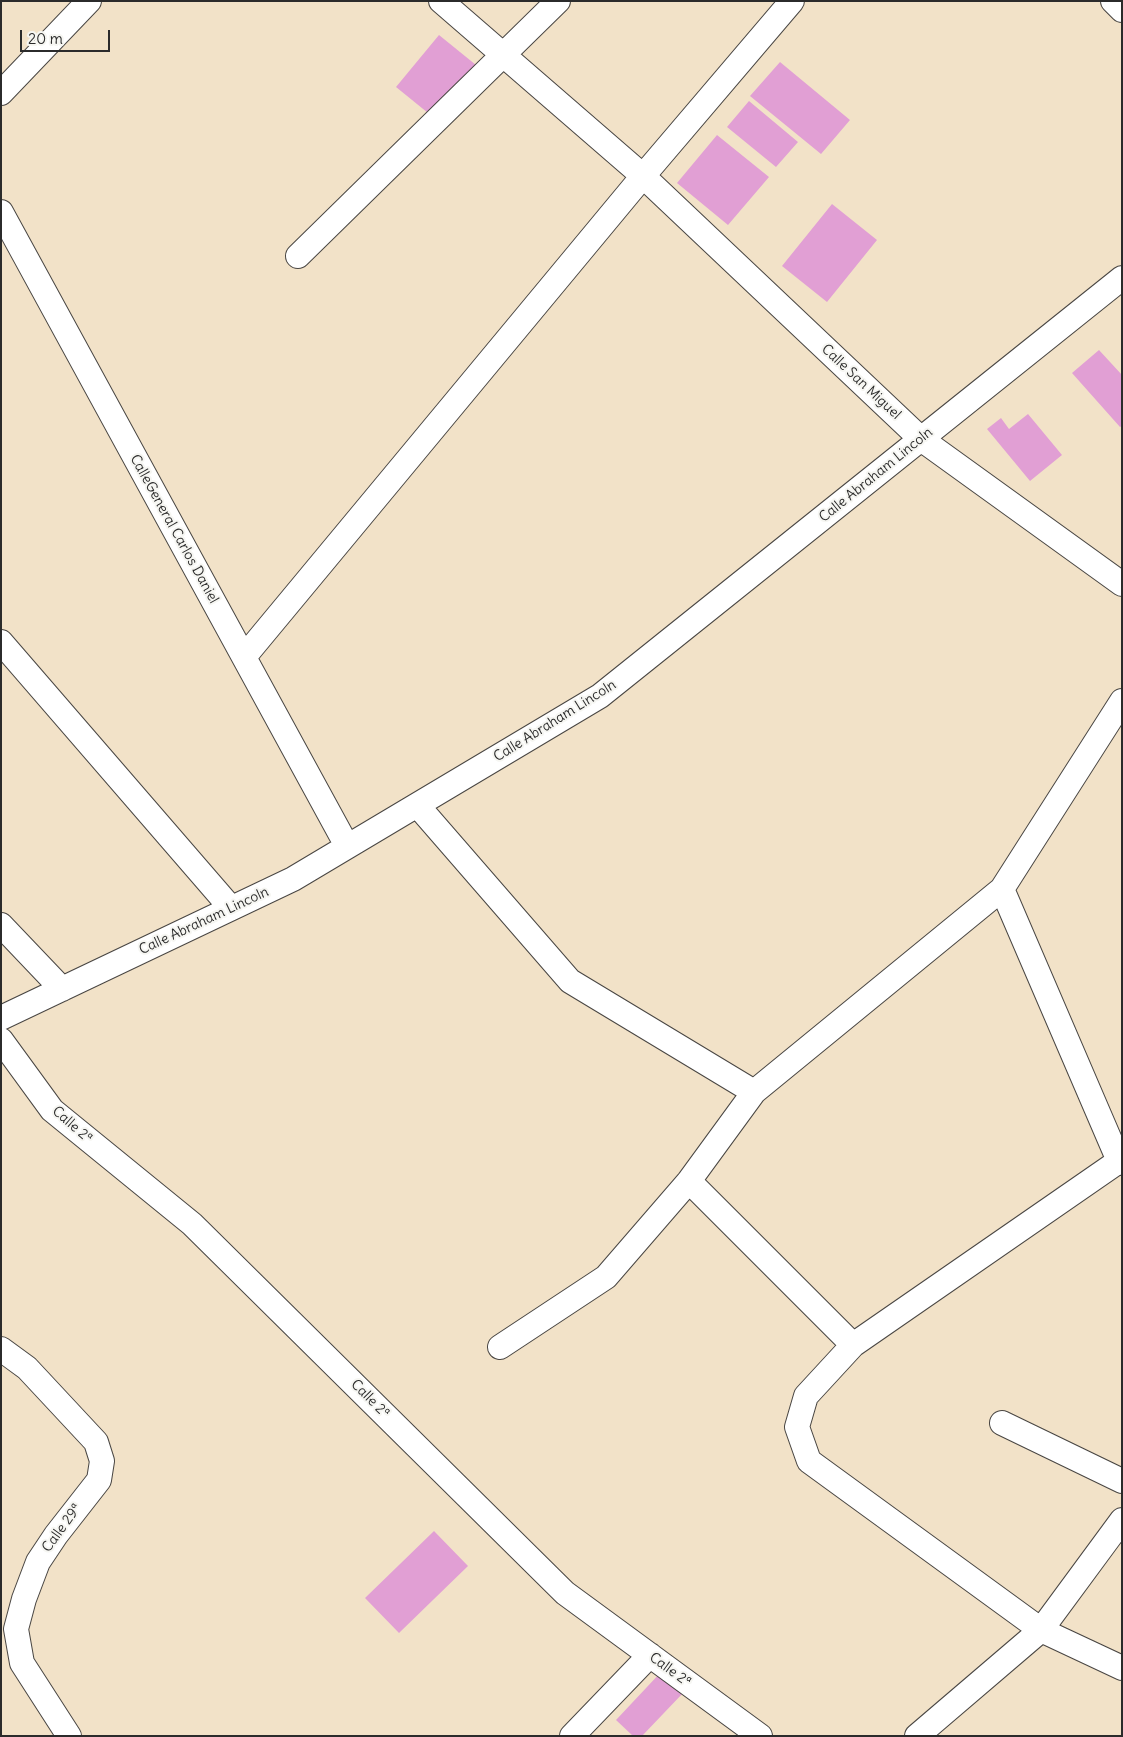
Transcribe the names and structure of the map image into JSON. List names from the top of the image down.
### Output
{
  "streets": {
    "street": [
      "Calle San Miguel",
      "Calle Abraham Lincoln",
      "CalleGeneral Carlos Daniel",
      "Calle 2ª",
      "Calle 29ª"
    ]
  },
  "crossings": [
    ["Calle San Miguel", "Calle Abraham Lincoln"],
    ["Calle Abraham Lincoln", "CalleGeneral Carlos Daniel"]
  ],
  "scale_bar": "20 m"
}
